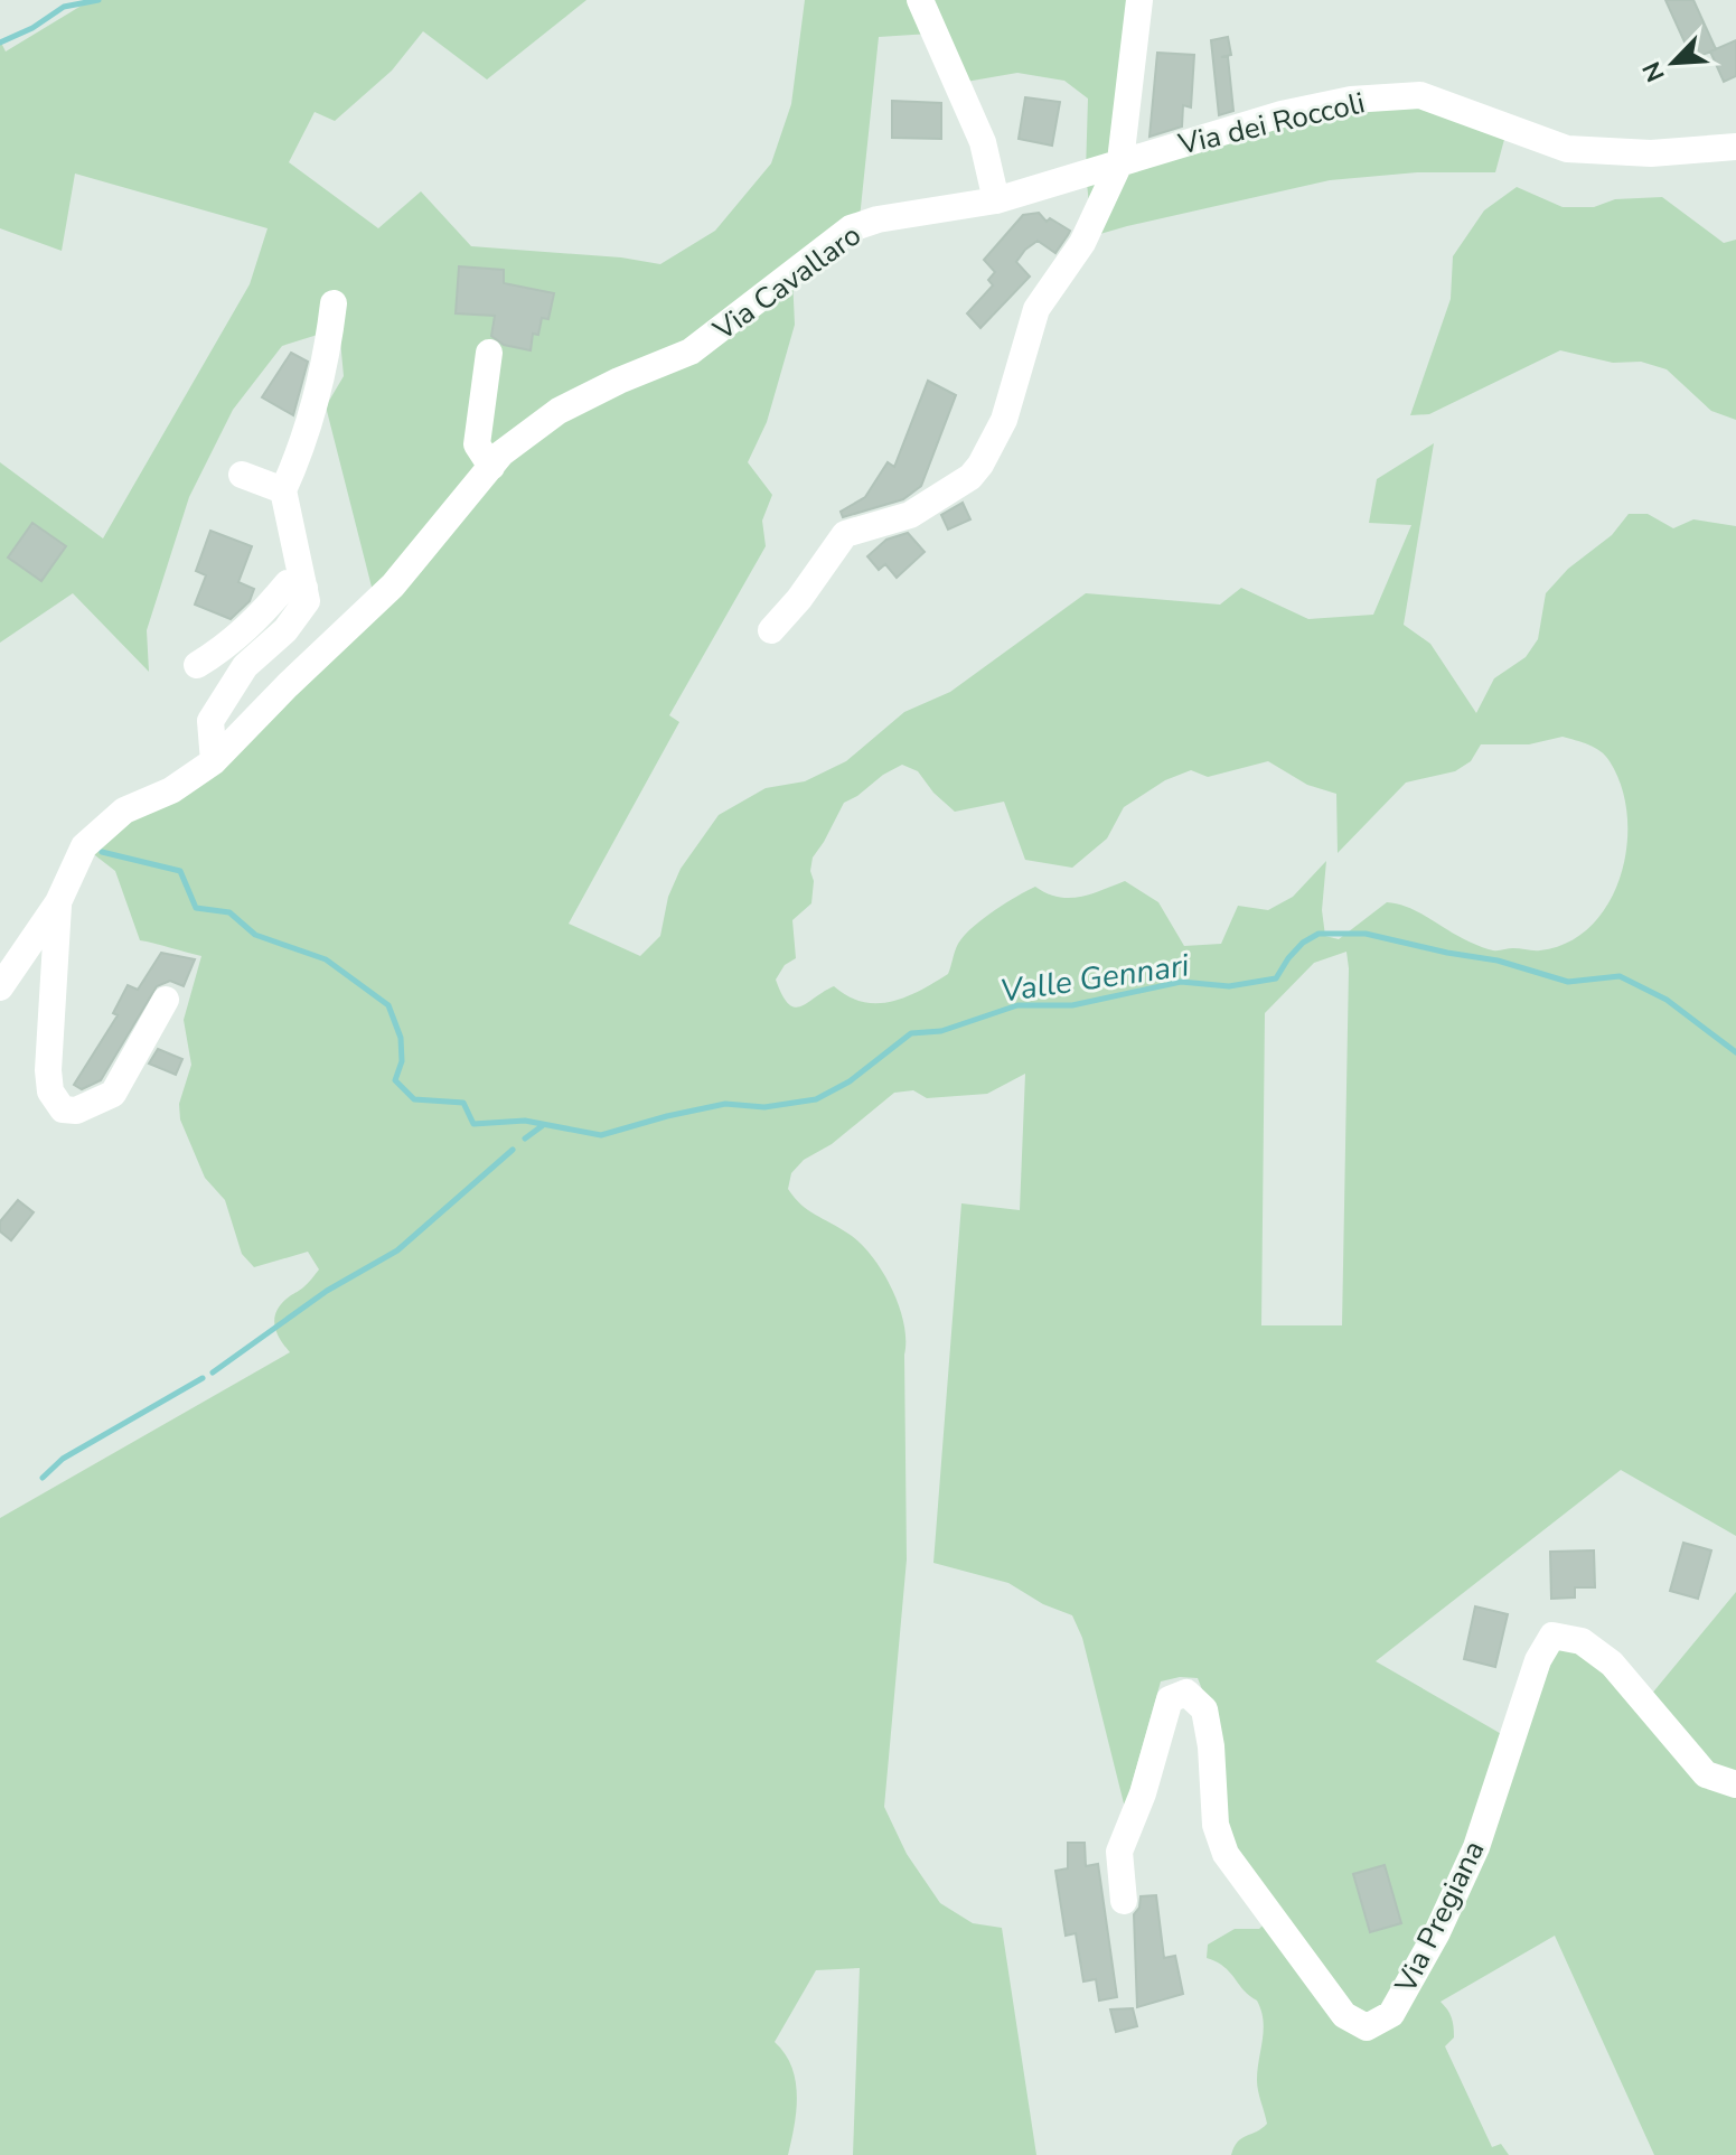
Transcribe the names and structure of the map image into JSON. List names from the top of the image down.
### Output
{
  "streets": {
    "street": ["Via dei Roccoli", "Via Cavallaro", "Via Pregiana"]
  },
  "crossings": [
    ["Via dei Roccoli", "Via Cavallaro"]
  ],
  "water": ["Valle Gennari"],
  "north": "bottom left"
}
